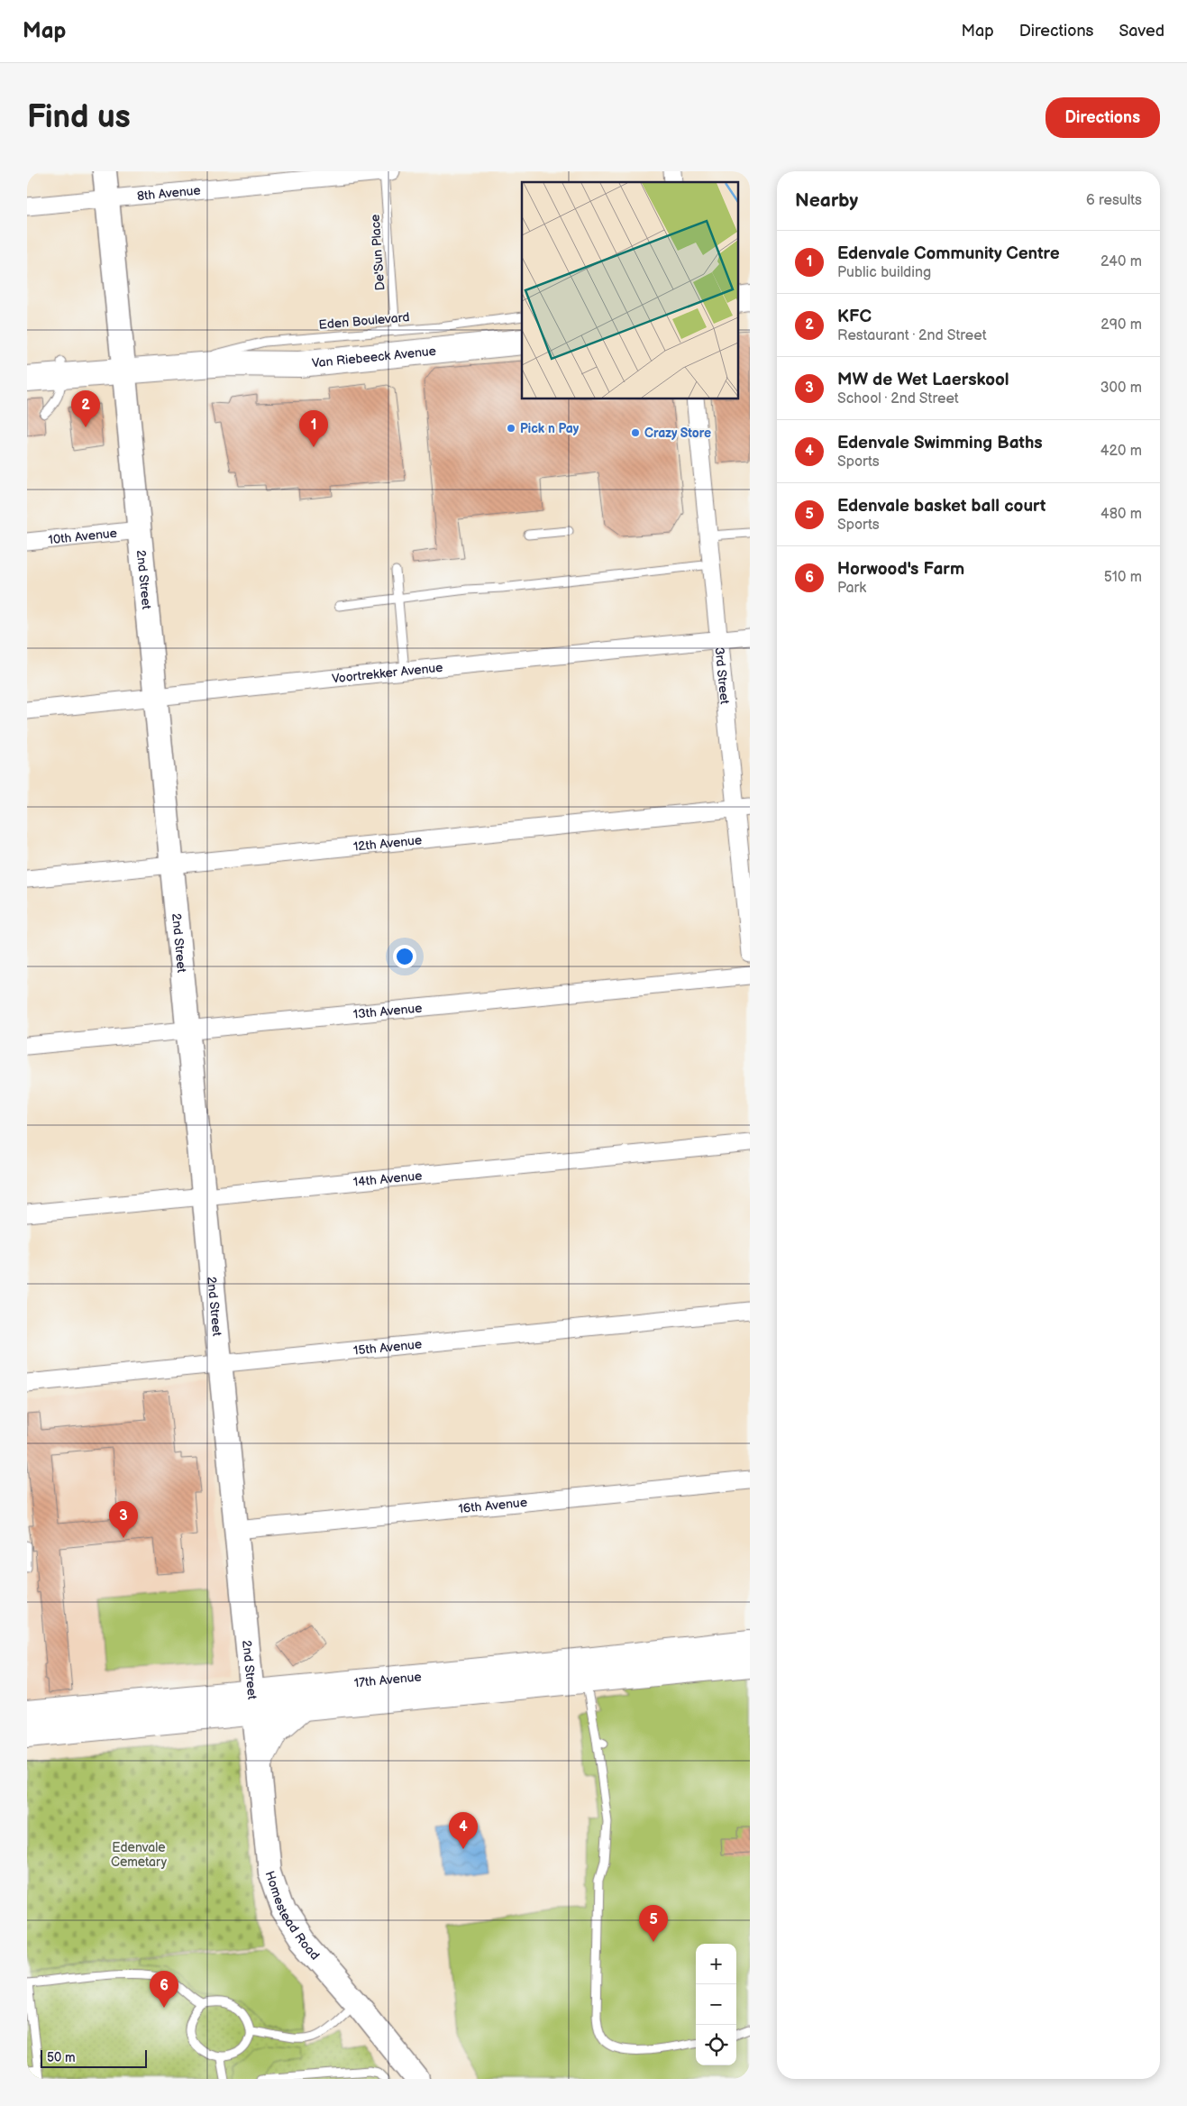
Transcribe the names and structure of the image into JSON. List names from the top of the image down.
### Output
{
  "streets": {
    "main road": [
      "Van Riebeeck Avenue",
      "2nd Street",
      "17th Avenue",
      "Homestead Road"
    ],
    "street": [
      "8th Avenue",
      "10th Avenue",
      "Voortrekker Avenue",
      "3rd Street",
      "12th Avenue",
      "13th Avenue",
      "14th Avenue",
      "15th Avenue",
      "16th Avenue"
    ],
    "lane": ["De'Sun Place", "Eden Boulevard"]
  },
  "crossings": [
    ["8th Avenue", "De'Sun Place"],
    ["8th Avenue", "2nd Street"],
    ["De'Sun Place", "Eden Boulevard"],
    ["Eden Boulevard", "Van Riebeeck Avenue"],
    ["Van Riebeeck Avenue", "2nd Street"],
    ["10th Avenue", "2nd Street"],
    ["2nd Street", "Voortrekker Avenue"],
    ["2nd Street", "12th Avenue"],
    ["2nd Street", "13th Avenue"],
    ["2nd Street", "14th Avenue"],
    ["2nd Street", "15th Avenue"],
    ["2nd Street", "16th Avenue"],
    ["2nd Street", "17th Avenue"],
    ["2nd Street", "Homestead Road"],
    ["Voortrekker Avenue", "3rd Street"],
    ["3rd Street", "12th Avenue"],
    ["17th Avenue", "Homestead Road"]
  ],
  "parks": ["Edenvale Cemetary"],
  "places": ["Pick n Pay", "Crazy Store"],
  "scale_bar": "50 m",
  "page": {
    "header": "Map",
    "nav": ["Map", "Directions", "Saved"],
    "buttons": "Directions",
    "title": "Find us",
    "heading": ["Nearby", "6 results"],
    "list": [
      {
        "mark": "1",
        "name": "Edenvale Community Centre",
        "note": "Public building",
        "value": "240 m"
      },
      {
        "mark": "2",
        "name": "KFC",
        "note": "Restaurant · 2nd Street",
        "value": "290 m"
      },
      {
        "mark": "3",
        "name": "MW de Wet Laerskool",
        "note": "School · 2nd Street",
        "value": "300 m"
      },
      {
        "mark": "4",
        "name": "Edenvale Swimming Baths",
        "note": "Sports",
        "value": "420 m"
      },
      {
        "mark": "5",
        "name": "Edenvale basket ball court",
        "note": "Sports",
        "value": "480 m"
      },
      {
        "mark": "6",
        "name": "Horwood's Farm",
        "note": "Park",
        "value": "510 m"
      }
    ],
    "pins": [
      "2",
      "1",
      "3",
      "4",
      "5",
      "6"
    ],
    "map_buttons": ["+", "−"],
    "scale": "50 m"
  }
}
